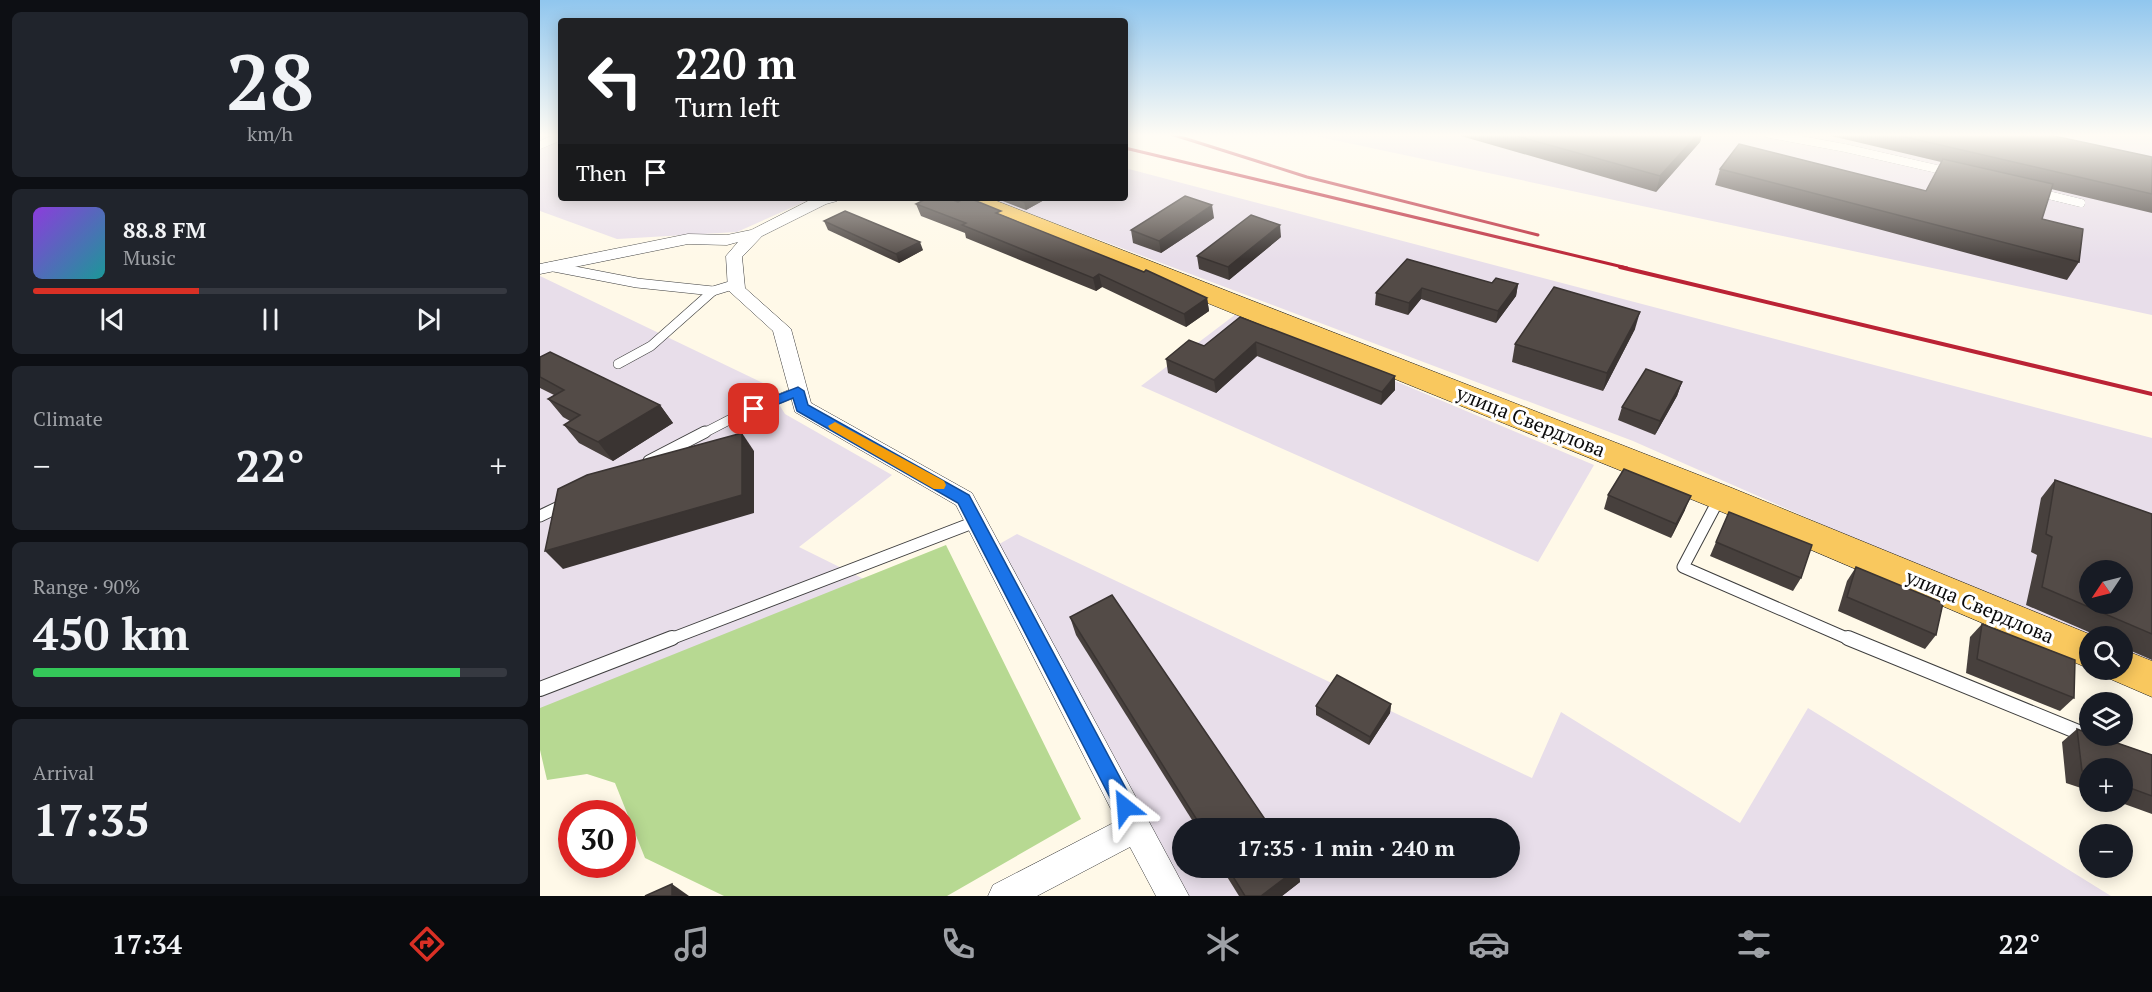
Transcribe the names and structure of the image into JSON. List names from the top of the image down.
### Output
{
  "streets": {
    "main road": ["улица Свердлова"]
  },
  "north": "bottom left",
  "page": {
    "tile": [
      ["28", "km/h"],
      "Climate",
      ["Range · 90%", "450 km"],
      ["Arrival", "17:35"]
    ],
    "turn": ["220 m", "Turn left"],
    "then": "Then",
    "song": ["88.8 FM", "Music"],
    "heat": ["−", "22°", "+"],
    "map_buttons": ["+", "−"],
    "limit": "30",
    "trip": "17:35 · 1 min · 240 m",
    "tabs": ["17:34", "22°"]
  }
}
